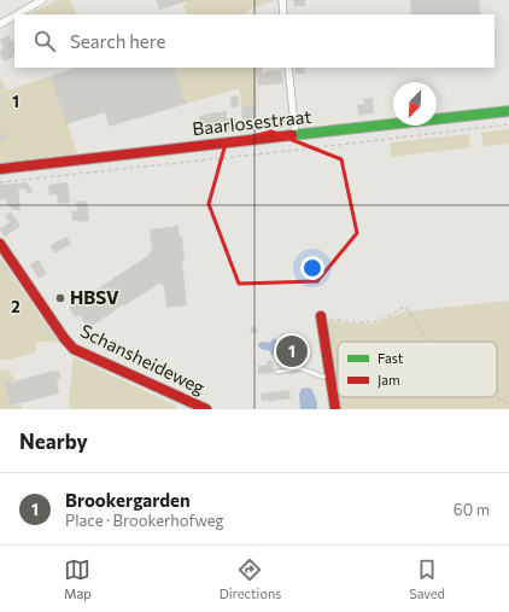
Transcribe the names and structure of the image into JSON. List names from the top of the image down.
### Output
{
  "streets": {
    "street": ["Baarlosestraat", "Schansheideweg"]
  },
  "places": ["HBSV"],
  "legend": ["Fast", "Jam"],
  "north": "bottom left",
  "page": {
    "search": "Search here",
    "pins": "1",
    "heading": "Nearby",
    "list": [
      {
        "mark": "1",
        "name": "Brookergarden",
        "note": "Place · Brookerhofweg",
        "value": "60 m"
      }
    ],
    "nav": ["Map", "Directions", "Saved"]
  },
  "grid": {
    "rows": ["1", "2"]
  }
}
